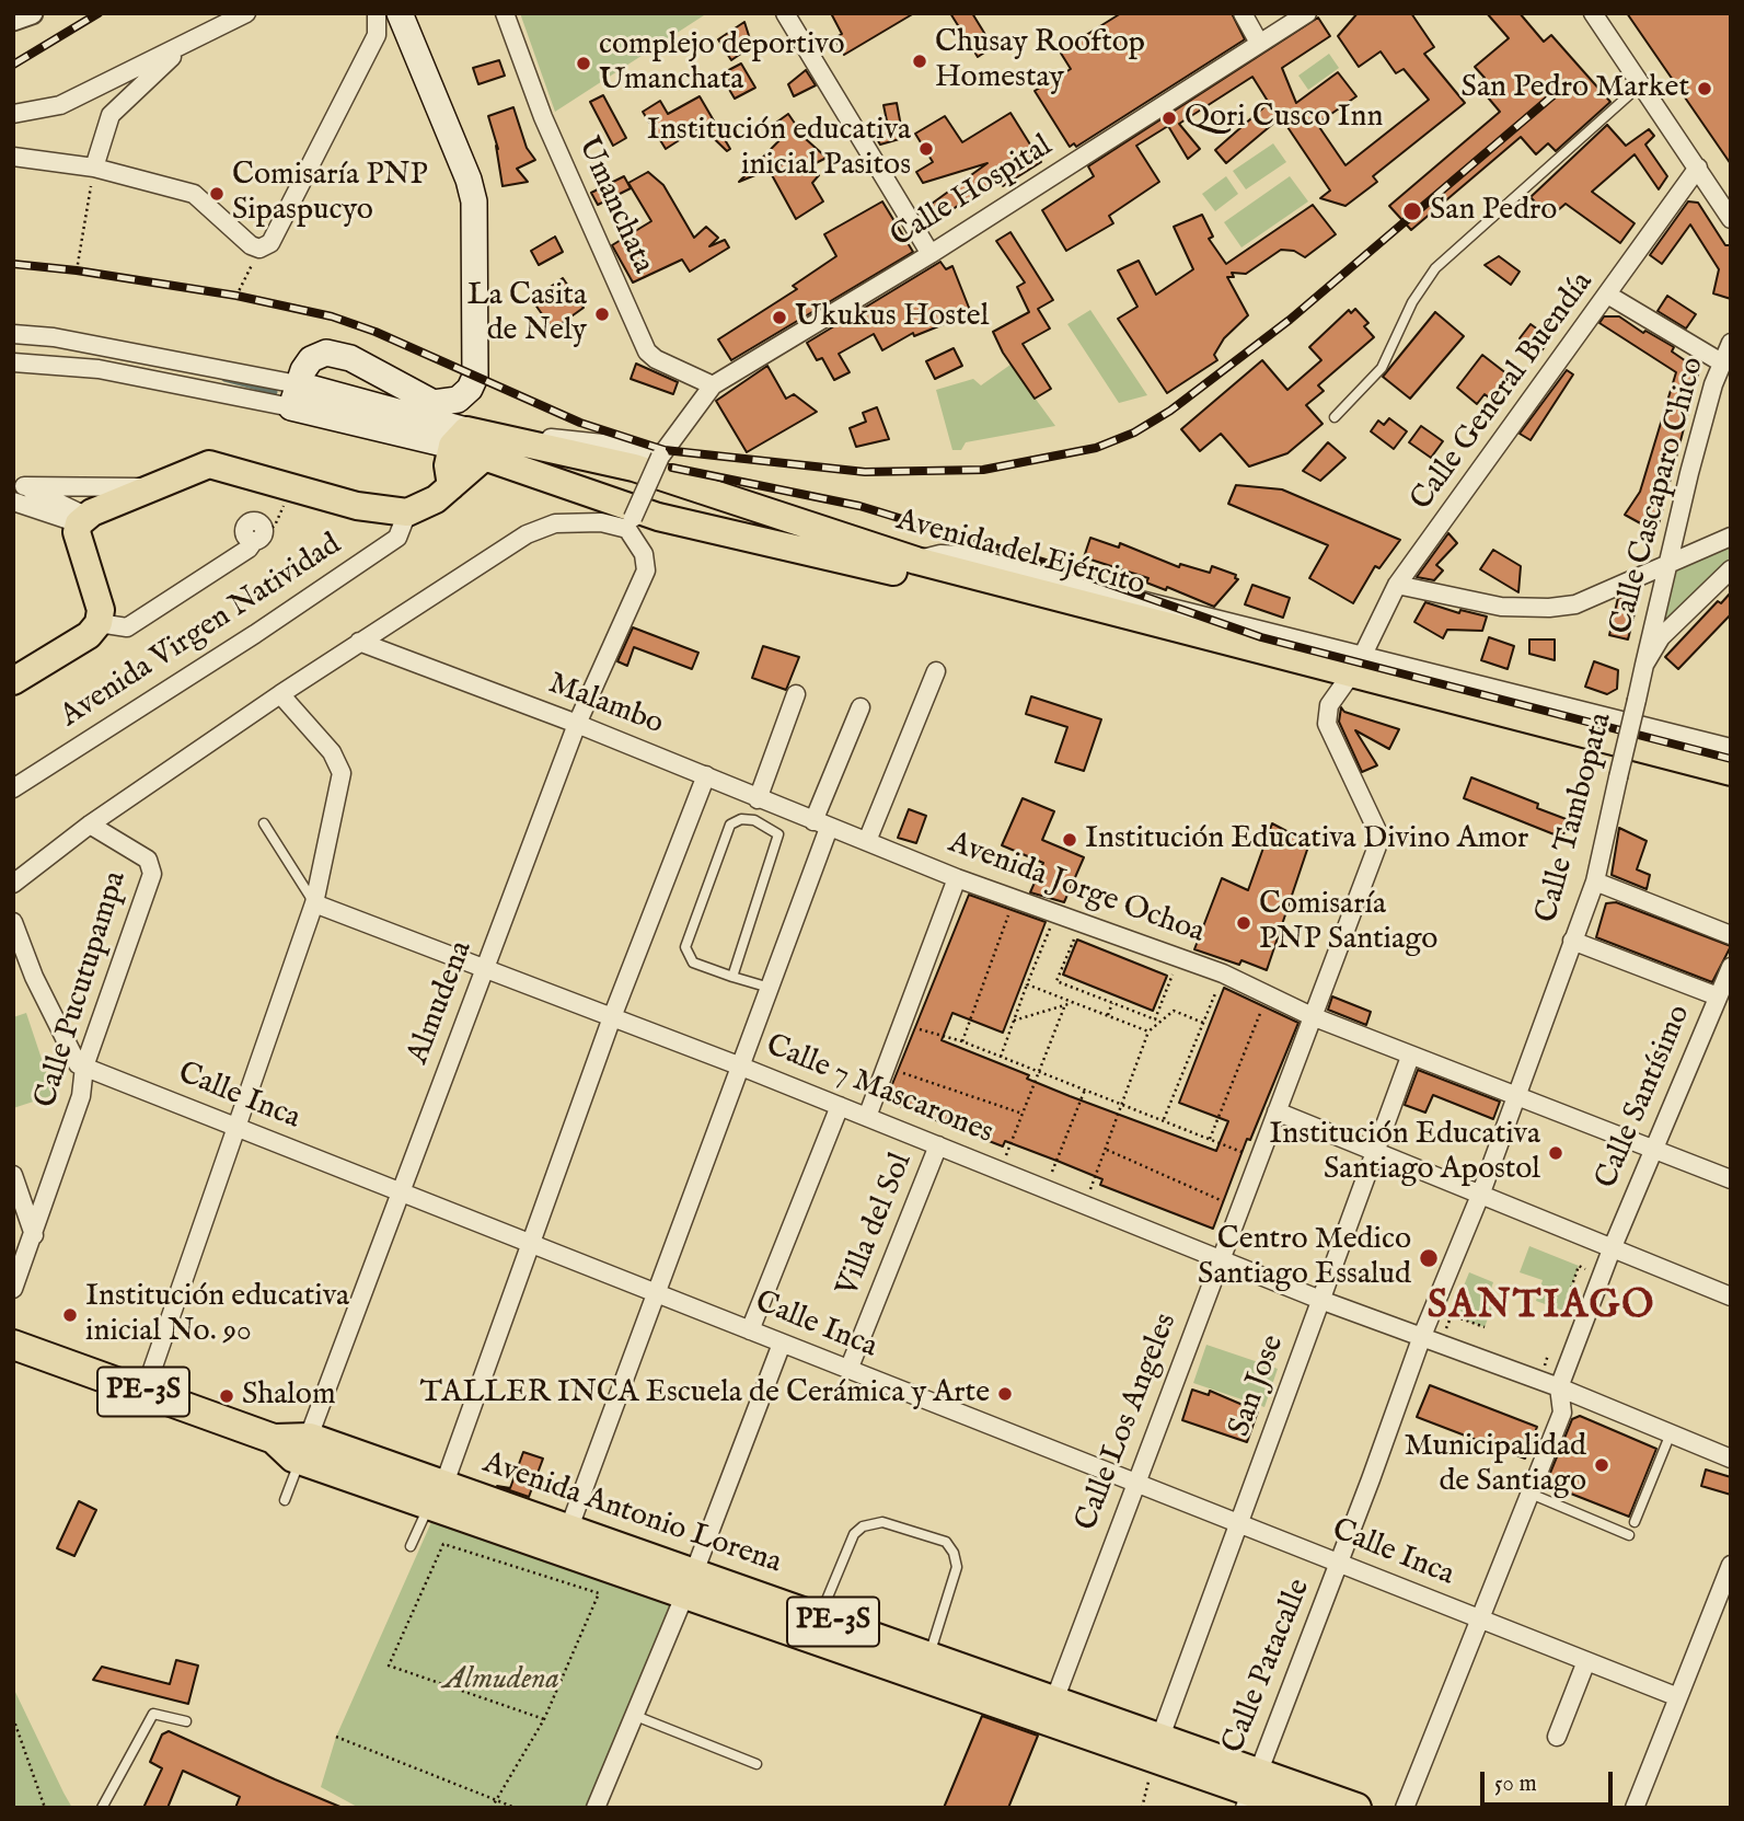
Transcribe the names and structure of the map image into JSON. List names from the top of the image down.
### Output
{
  "streets": {
    "highway": ["PE-3S", "Avenida Antonio Lorena"],
    "main road": ["Avenida del Ejército"],
    "street": [
      "Calle Hospital",
      "Umanchata",
      "Calle General Buendía",
      "Calle Cascaparo Chico",
      "Avenida Virgen Natividad",
      "Malambo",
      "Calle Tambopata",
      "Avenida Jorge Ochoa",
      "Calle Pucutupampa",
      "Almudena",
      "Calle 7 Mascarones",
      "Calle Inca",
      "Calle Santísimo",
      "Villa del Sol",
      "San Jose",
      "Calle Los Angeles",
      "Calle Patacalle"
    ]
  },
  "crossings": [
    ["Calle Hospital", "Umanchata"],
    ["Calle General Buendía", "Avenida del Ejército"],
    ["Calle General Buendía", "Avenida Jorge Ochoa"],
    ["Calle General Buendía", "Calle Los Angeles"],
    ["Calle Cascaparo Chico", "Calle Tambopata"],
    ["Malambo", "Avenida Jorge Ochoa"],
    ["Malambo", "Almudena"],
    ["Calle Tambopata", "Avenida Jorge Ochoa"],
    ["Calle Tambopata", "Calle 7 Mascarones"],
    ["Avenida Jorge Ochoa", "Calle Santísimo"],
    ["Avenida Jorge Ochoa", "San Jose"],
    ["Avenida Jorge Ochoa", "Calle Los Angeles"],
    ["Calle Pucutupampa", "Calle Inca"],
    ["Almudena", "Calle 7 Mascarones"],
    ["Almudena", "Calle Inca"],
    ["Almudena", "Avenida Antonio Lorena"],
    ["Calle 7 Mascarones", "Calle Santísimo"],
    ["Calle 7 Mascarones", "Villa del Sol"],
    ["Calle 7 Mascarones", "San Jose"],
    ["Calle 7 Mascarones", "Calle Los Angeles"],
    ["Calle Inca", "Calle Santísimo"],
    ["Calle Inca", "Villa del Sol"],
    ["Calle Inca", "San Jose"],
    ["Calle Inca", "Calle Los Angeles"],
    ["Calle Inca", "Calle Patacalle"],
    ["San Jose", "Avenida Antonio Lorena"],
    ["Calle Los Angeles", "Avenida Antonio Lorena"],
    ["Avenida Antonio Lorena", "Calle Patacalle"]
  ],
  "districts": ["SANTIAGO"],
  "parks": ["Almudena"],
  "places": [
    "Chusay Rooftop Homestay",
    "complejo deportivo Umanchata",
    "San Pedro Market",
    "Qori Cusco Inn",
    "Institución educativa inicial Pasitos",
    "Comisaría PNP Sipaspucyo",
    "San Pedro",
    "La Casita de Nely",
    "Ukukus Hostel",
    "Institución Educativa Divino Amor",
    "Comisaría PNP Santiago",
    "Institución Educativa Santiago Apostol",
    "Centro Medico Santiago Essalud",
    "Institución educativa inicial No. 90",
    "TALLER INCA Escuela de Cerámica y Arte",
    "Shalom",
    "Municipalidad de Santiago"
  ],
  "scale_bar": "50 m"
}
